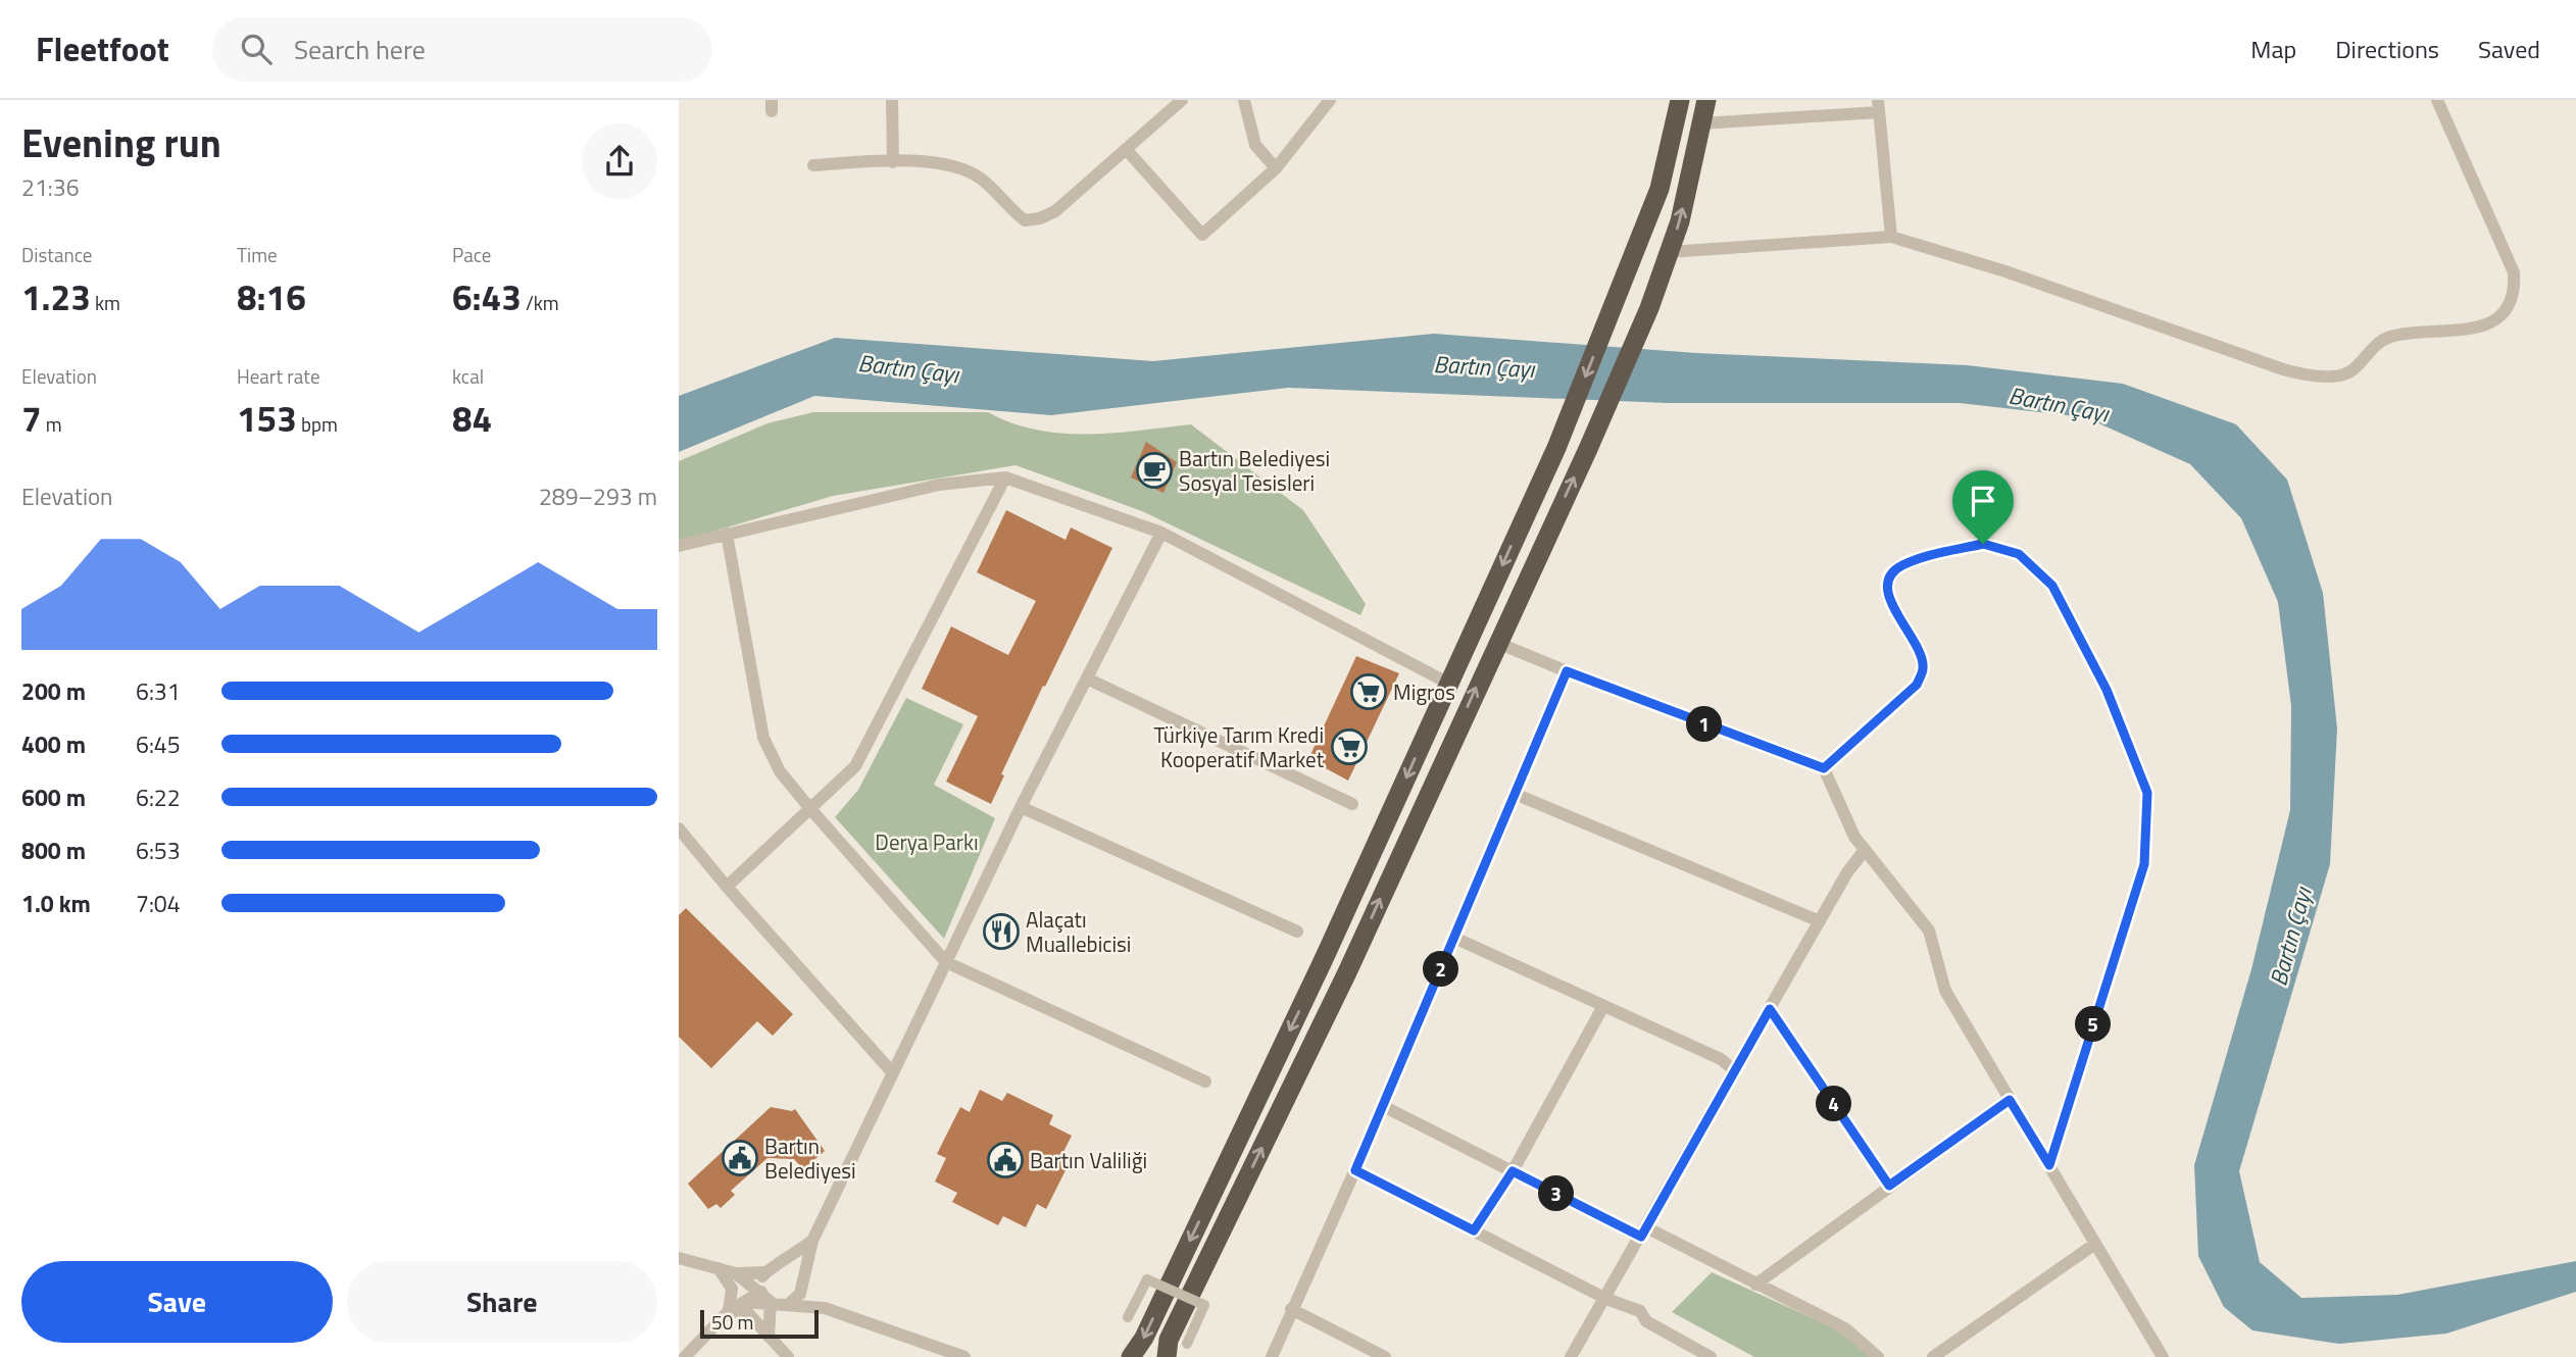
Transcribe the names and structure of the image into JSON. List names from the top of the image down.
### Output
{
  "water": ["Bartın Çayı"],
  "parks": ["Derya Parkı"],
  "places": {
    "cafe": ["Bartın Belediyesi Sosyal Tesisleri"],
    "supermarket": ["Migros", "Türkiye Tarım Kredi Kooperatif Market"],
    "restaurant": ["Alaçatı Muallebicisi"],
    "public building": ["Bartın Belediyesi", "Bartın Valiliği"]
  },
  "scale_bar": "50 m",
  "page": {
    "header": "Fleetfoot",
    "search": "Search here",
    "nav": ["Map", "Directions", "Saved"],
    "heading": ["Evening run", "21:36"],
    "stats": [
      ["Distance", "1.23 km"],
      ["Time", "8:16"],
      ["Pace", "6:43 /km"],
      ["Elevation", "7 m"],
      ["Heart rate", "153 bpm"],
      ["kcal", "84"]
    ],
    "chart": ["Elevation", "289–293 m"],
    "list": [
      {
        "name": "200 m",
        "note": "6:31"
      },
      {
        "name": "400 m",
        "note": "6:45"
      },
      {
        "name": "600 m",
        "note": "6:22"
      },
      {
        "name": "800 m",
        "note": "6:53"
      },
      {
        "name": "1.0 km",
        "note": "7:04"
      }
    ],
    "pins": [
      "1",
      "2",
      "5",
      "4",
      "3"
    ],
    "buttons": ["Save", "Share"],
    "scale": "50 m"
  }
}
